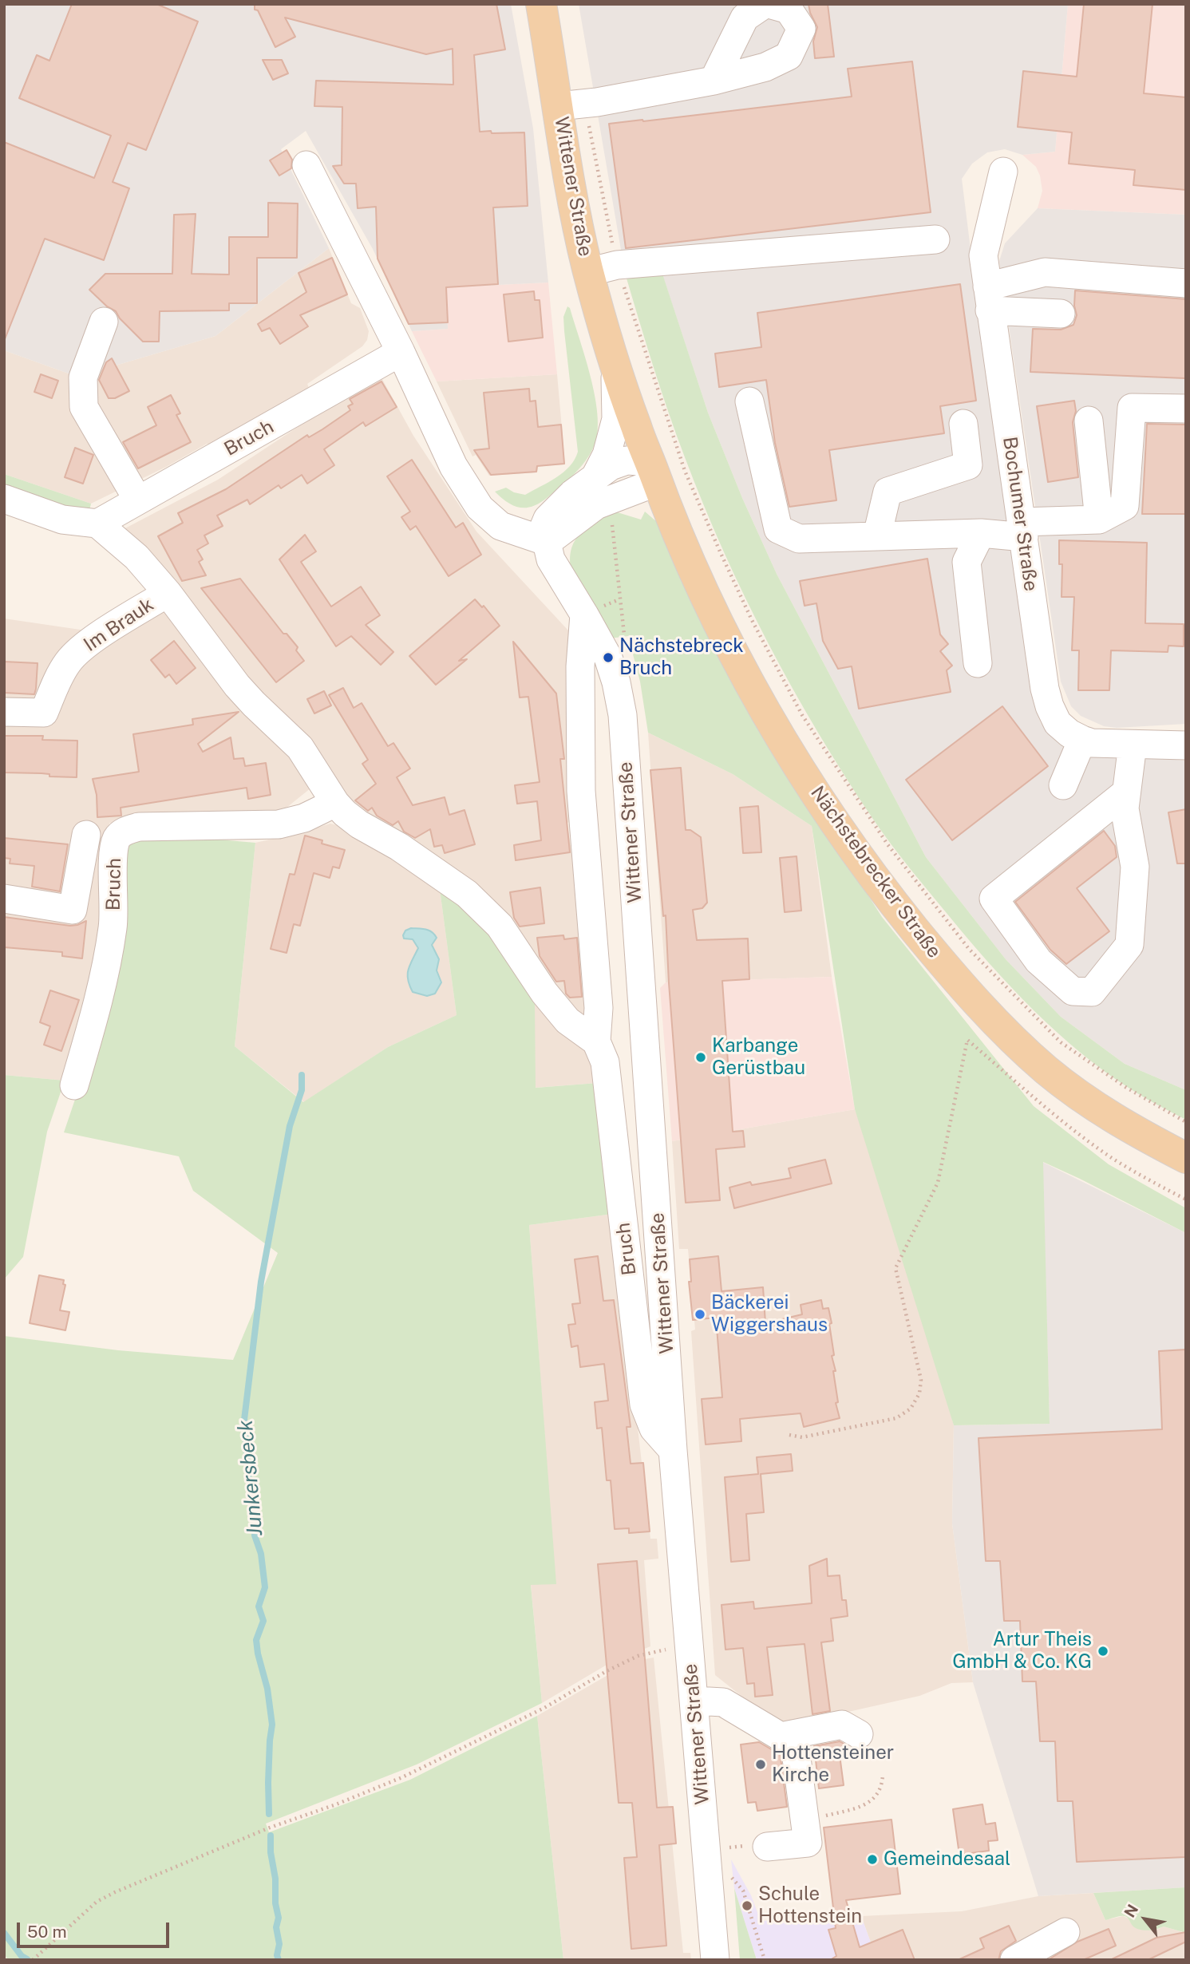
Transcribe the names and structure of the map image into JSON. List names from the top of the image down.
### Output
{
  "streets": {
    "main road": ["Wittener Straße", "Nächstebrecker Straße"],
    "street": ["Bruch", "Bochumer Straße", "Im Brauk"]
  },
  "crossings": [
    ["Wittener Straße", "Bruch"],
    ["Wittener Straße", "Nächstebrecker Straße"]
  ],
  "water": ["Junkersbeck"],
  "places": [
    "Nächstebreck Bruch",
    "Karbange Gerüstbau",
    "Bäckerei Wiggershaus",
    "Artur Theis GmbH & Co. KG",
    "Hottensteiner Kirche",
    "Gemeindesaal",
    "Schule Hottenstein"
  ],
  "scale_bar": "50 m",
  "north": "top left"
}
